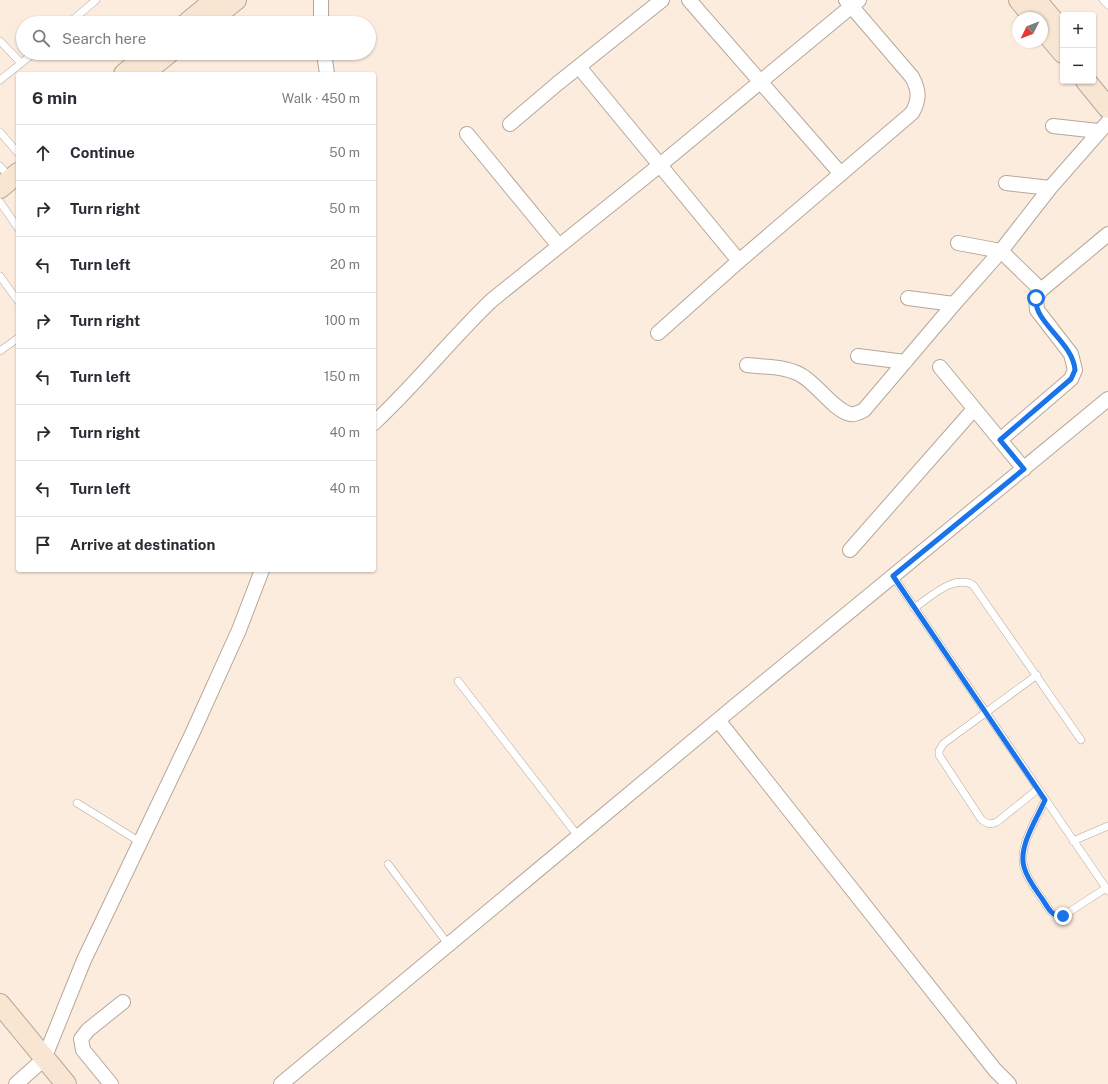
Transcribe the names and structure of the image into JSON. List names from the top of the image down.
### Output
{
  "north": "bottom left",
  "page": {
    "map_buttons": ["+", "−"],
    "search": "Search here",
    "heading": ["6 min", "Walk · 450 m"],
    "list": [
      ["Continue", "50 m"],
      ["Turn right", "50 m"],
      ["Turn left", "20 m"],
      ["Turn right", "100 m"],
      ["Turn left", "150 m"],
      ["Turn right", "40 m"],
      ["Turn left", "40 m"],
      "Arrive at destination"
    ]
  }
}
